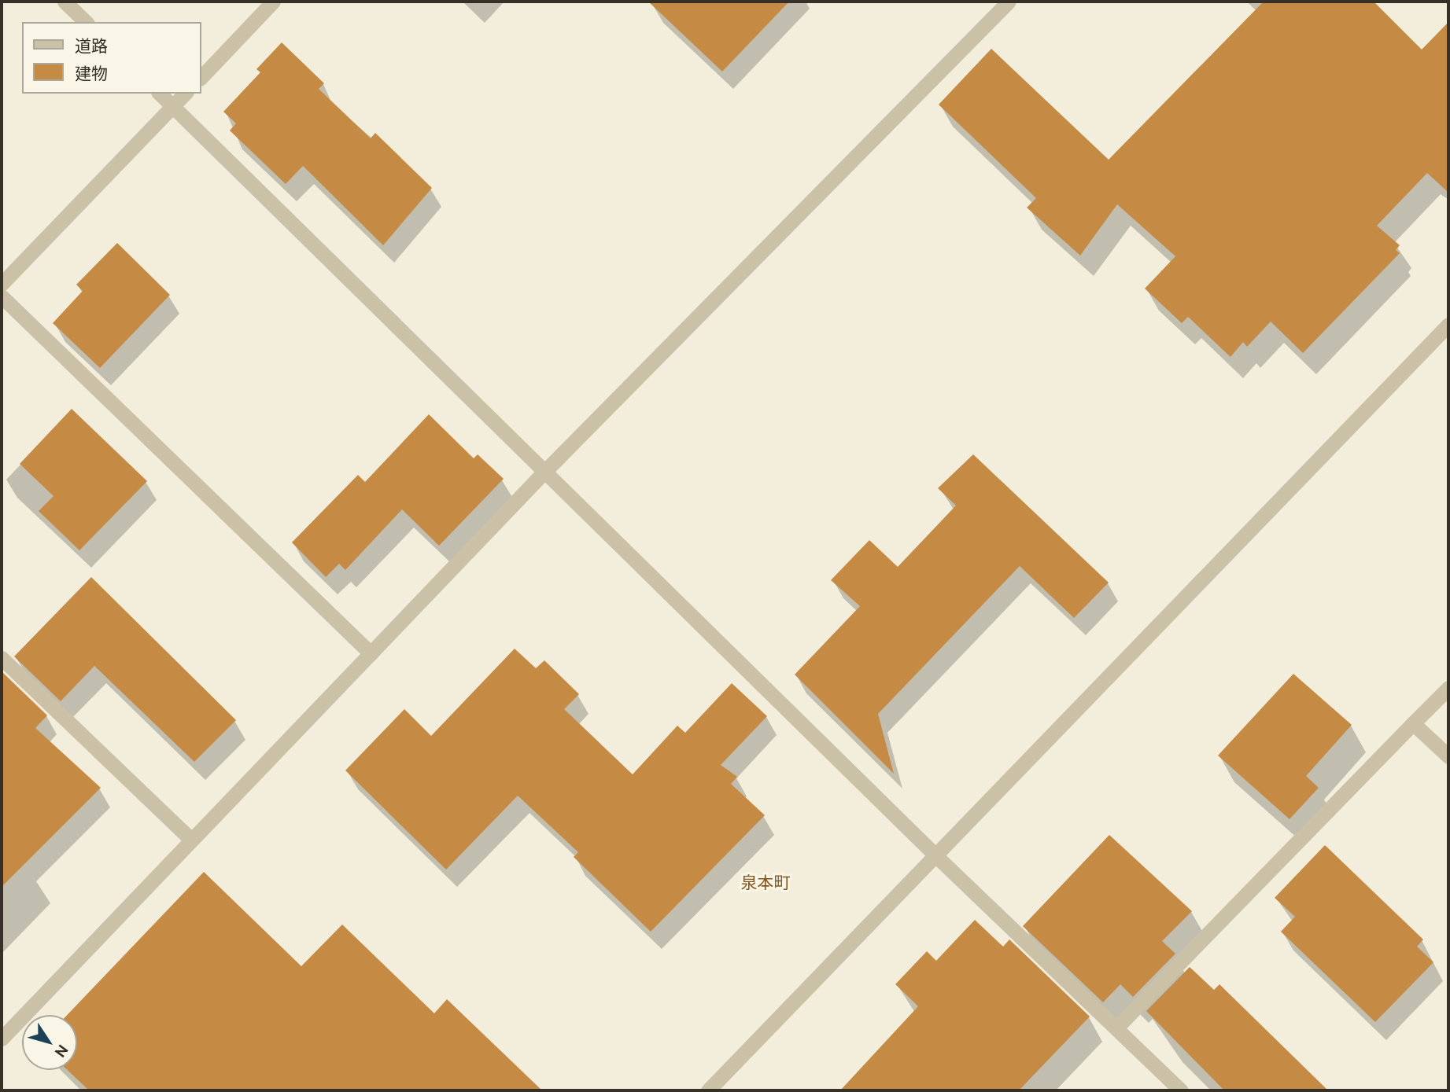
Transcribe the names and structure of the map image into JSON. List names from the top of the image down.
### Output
{
  "districts": ["泉本町"],
  "legend": ["道路", "建物"],
  "north": "bottom right"
}
